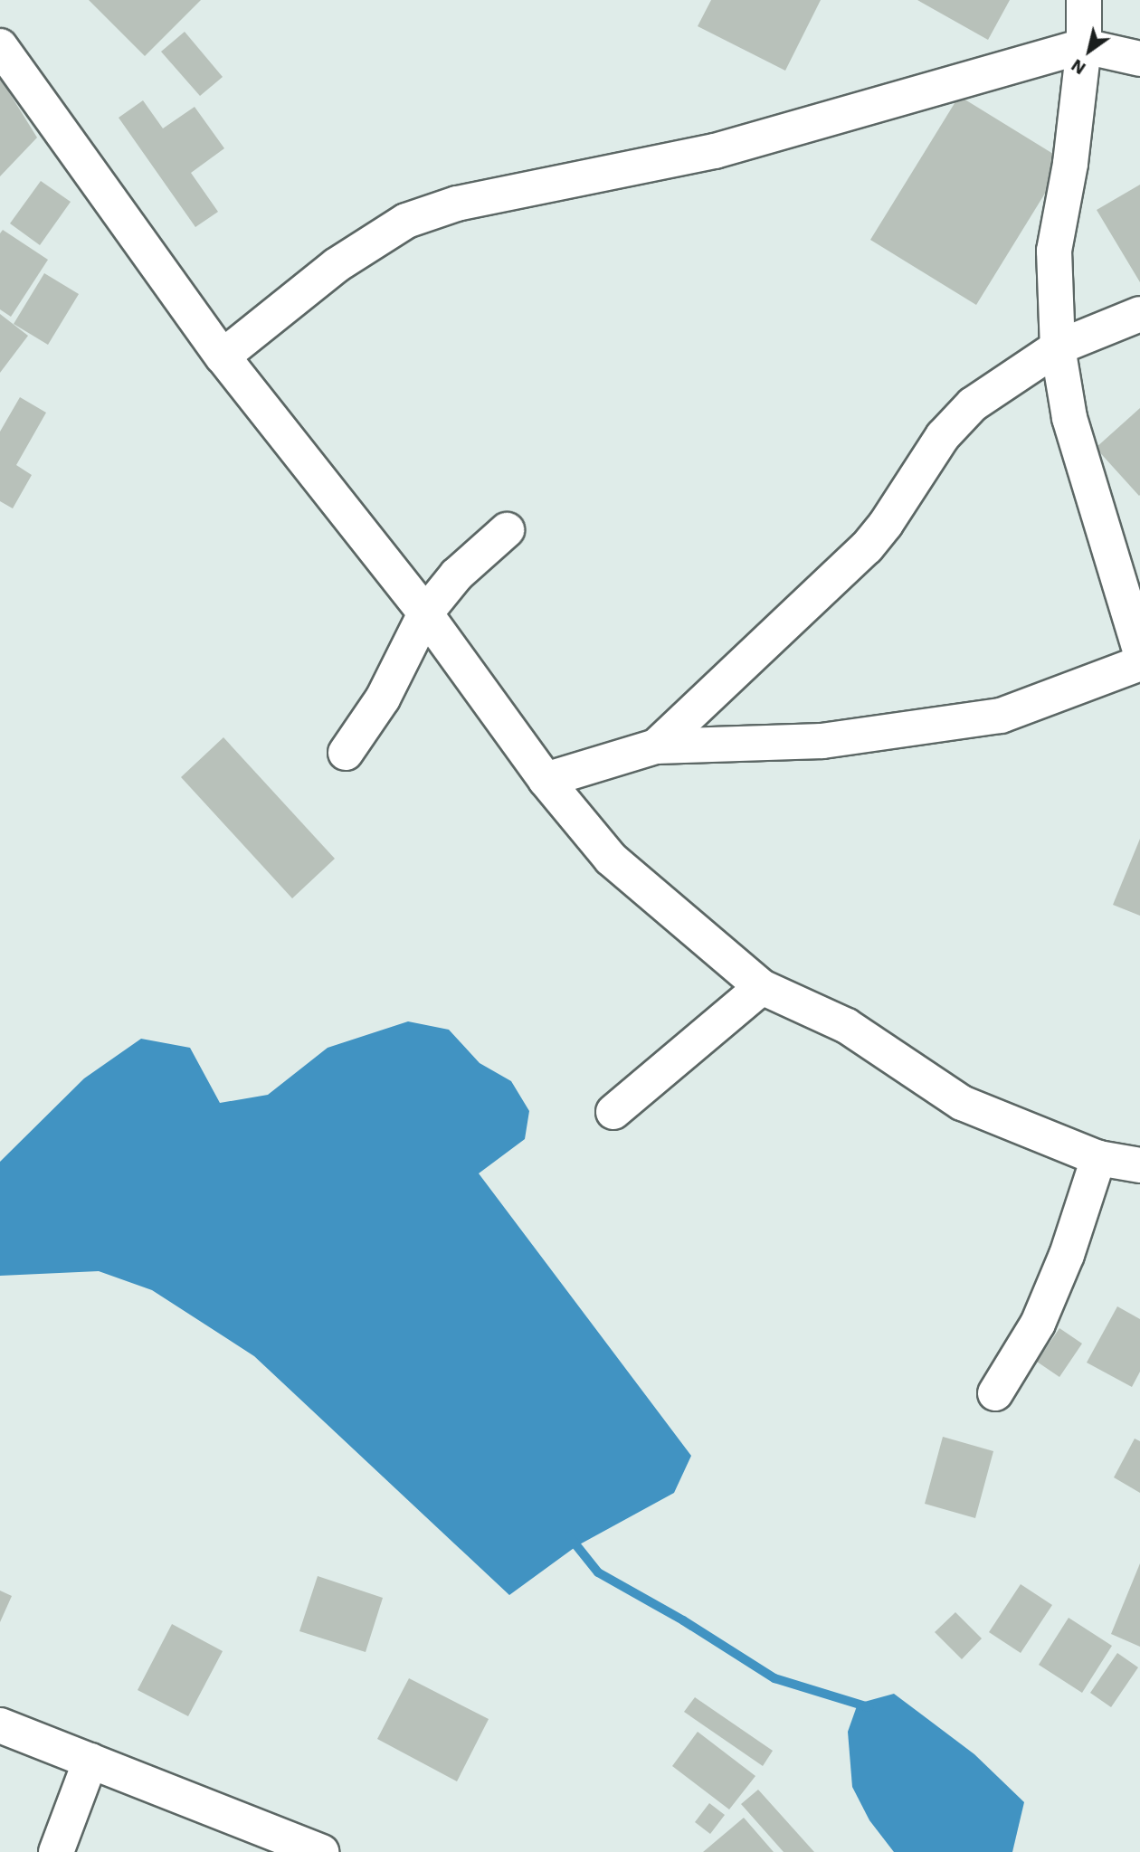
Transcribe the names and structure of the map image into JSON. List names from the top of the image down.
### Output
{
  "north": "bottom left"
}
